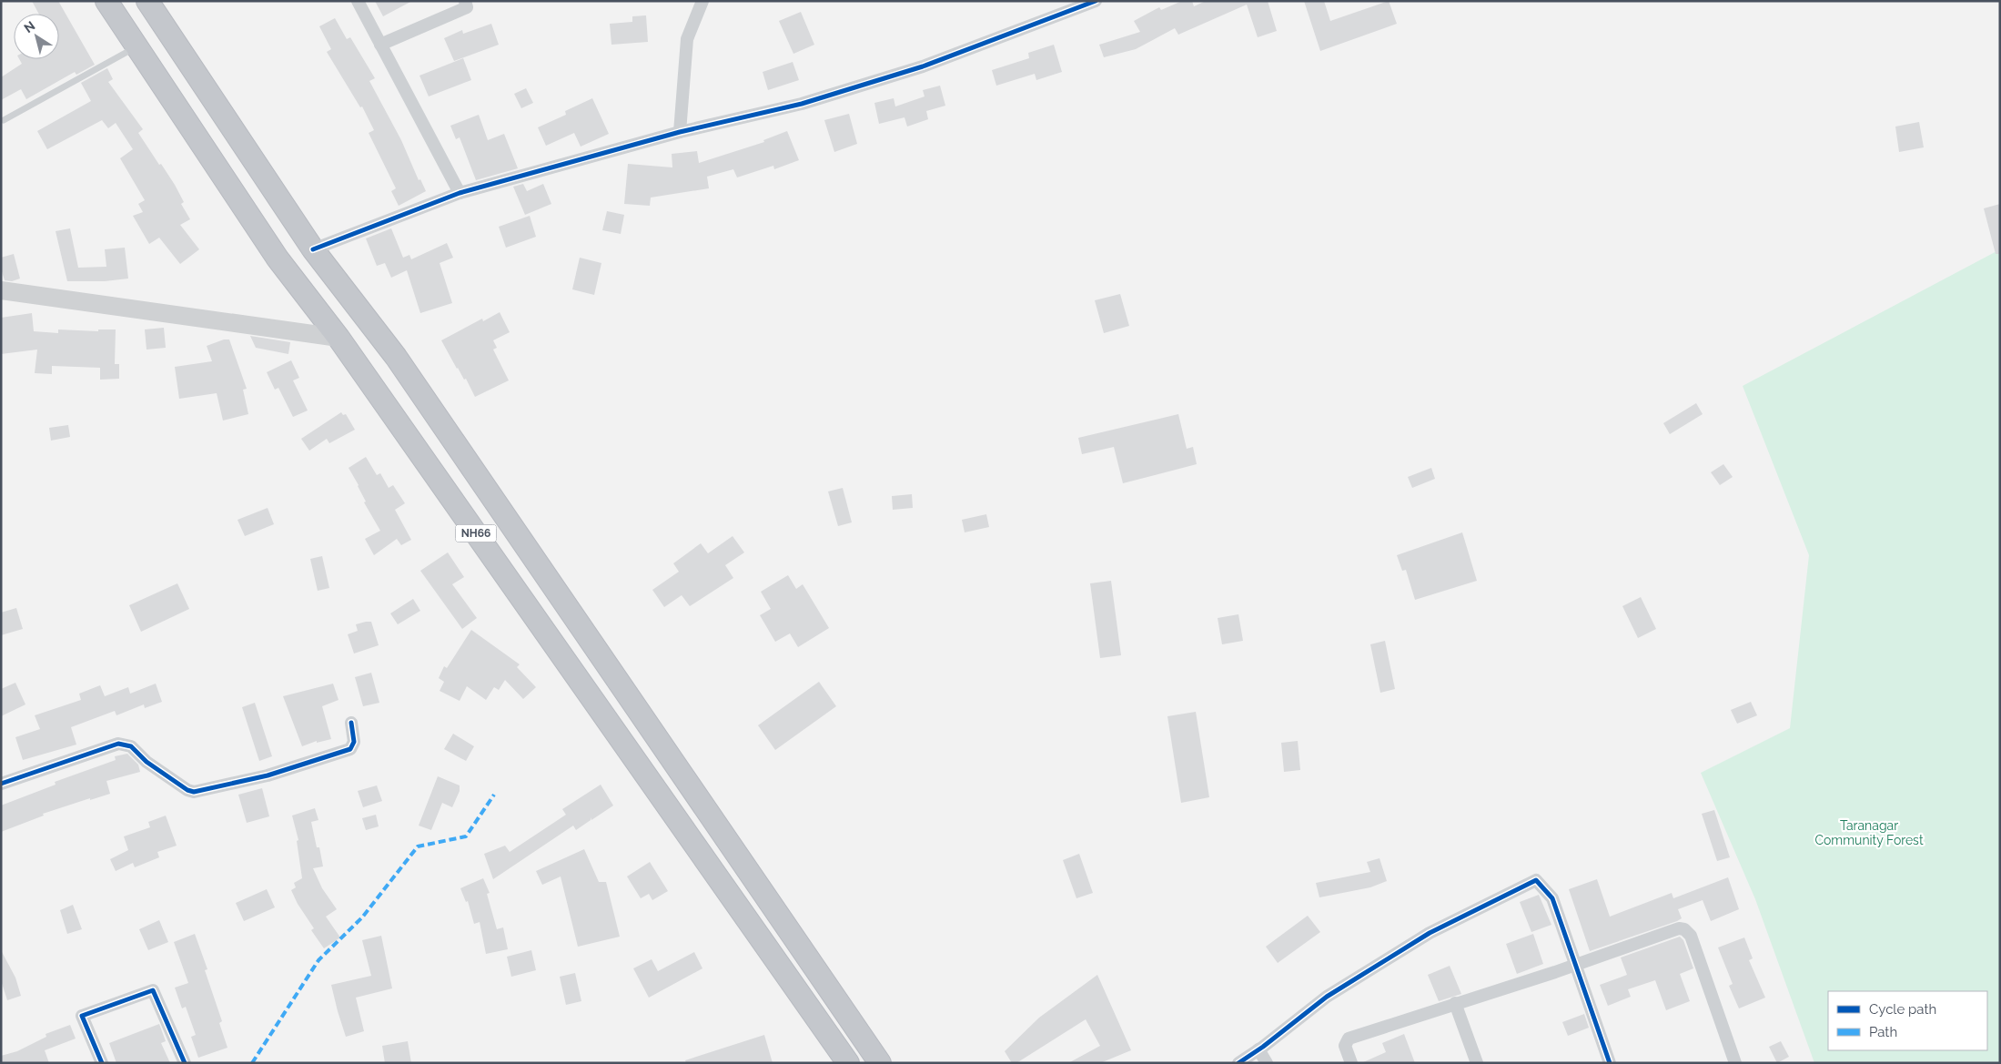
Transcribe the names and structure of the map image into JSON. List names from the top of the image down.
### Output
{
  "streets": {
    "highway": ["NH66"]
  },
  "parks": ["Taranagar Community Forest"],
  "legend": ["Cycle path", "Path"],
  "north": "top left"
}
